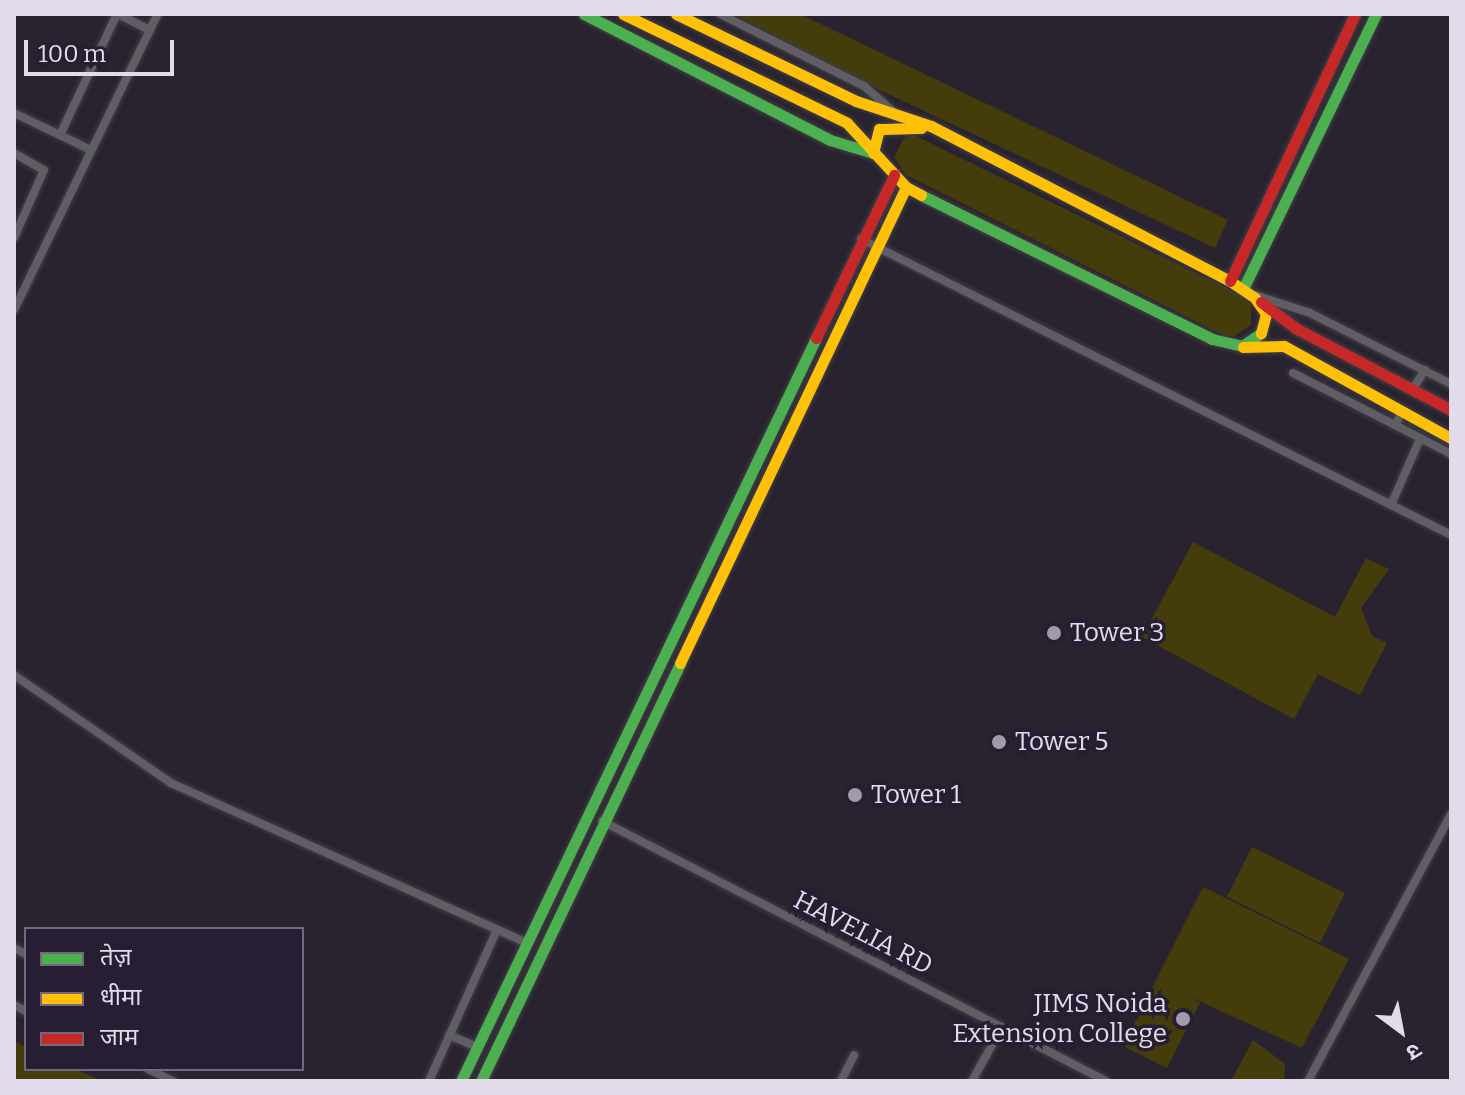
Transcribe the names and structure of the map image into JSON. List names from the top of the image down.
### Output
{
  "streets": {
    "street": ["HAVELIA RD"]
  },
  "places": [
    "Tower 3",
    "Tower 5",
    "Tower 1",
    "JIMS Noida Extension College"
  ],
  "legend": ["तेज़", "धीमा", "जाम"],
  "scale_bar": "100 m",
  "north": "bottom right"
}
